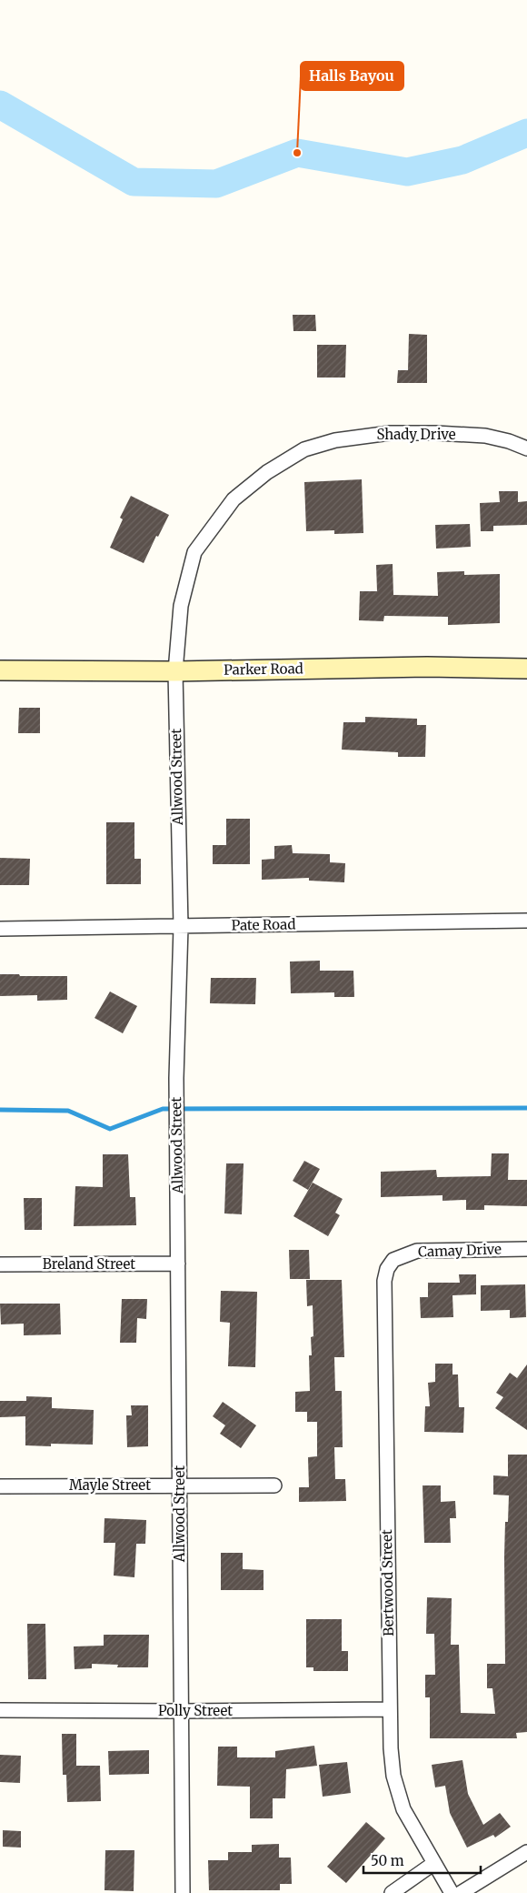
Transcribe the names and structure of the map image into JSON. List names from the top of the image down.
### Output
{
  "streets": {
    "main road": ["Parker Road"],
    "street": [
      "Shady Drive",
      "Allwood Street",
      "Pate Road",
      "Camay Drive",
      "Breland Street",
      "Mayle Street",
      "Bertwood Street",
      "Polly Street"
    ]
  },
  "crossings": [
    ["Shady Drive", "Allwood Street"],
    ["Parker Road", "Allwood Street"],
    ["Allwood Street", "Pate Road"],
    ["Allwood Street", "Breland Street"],
    ["Allwood Street", "Mayle Street"],
    ["Allwood Street", "Polly Street"],
    ["Camay Drive", "Bertwood Street"],
    ["Bertwood Street", "Polly Street"]
  ],
  "places": ["Halls Bayou"],
  "scale_bar": "50 m"
}
